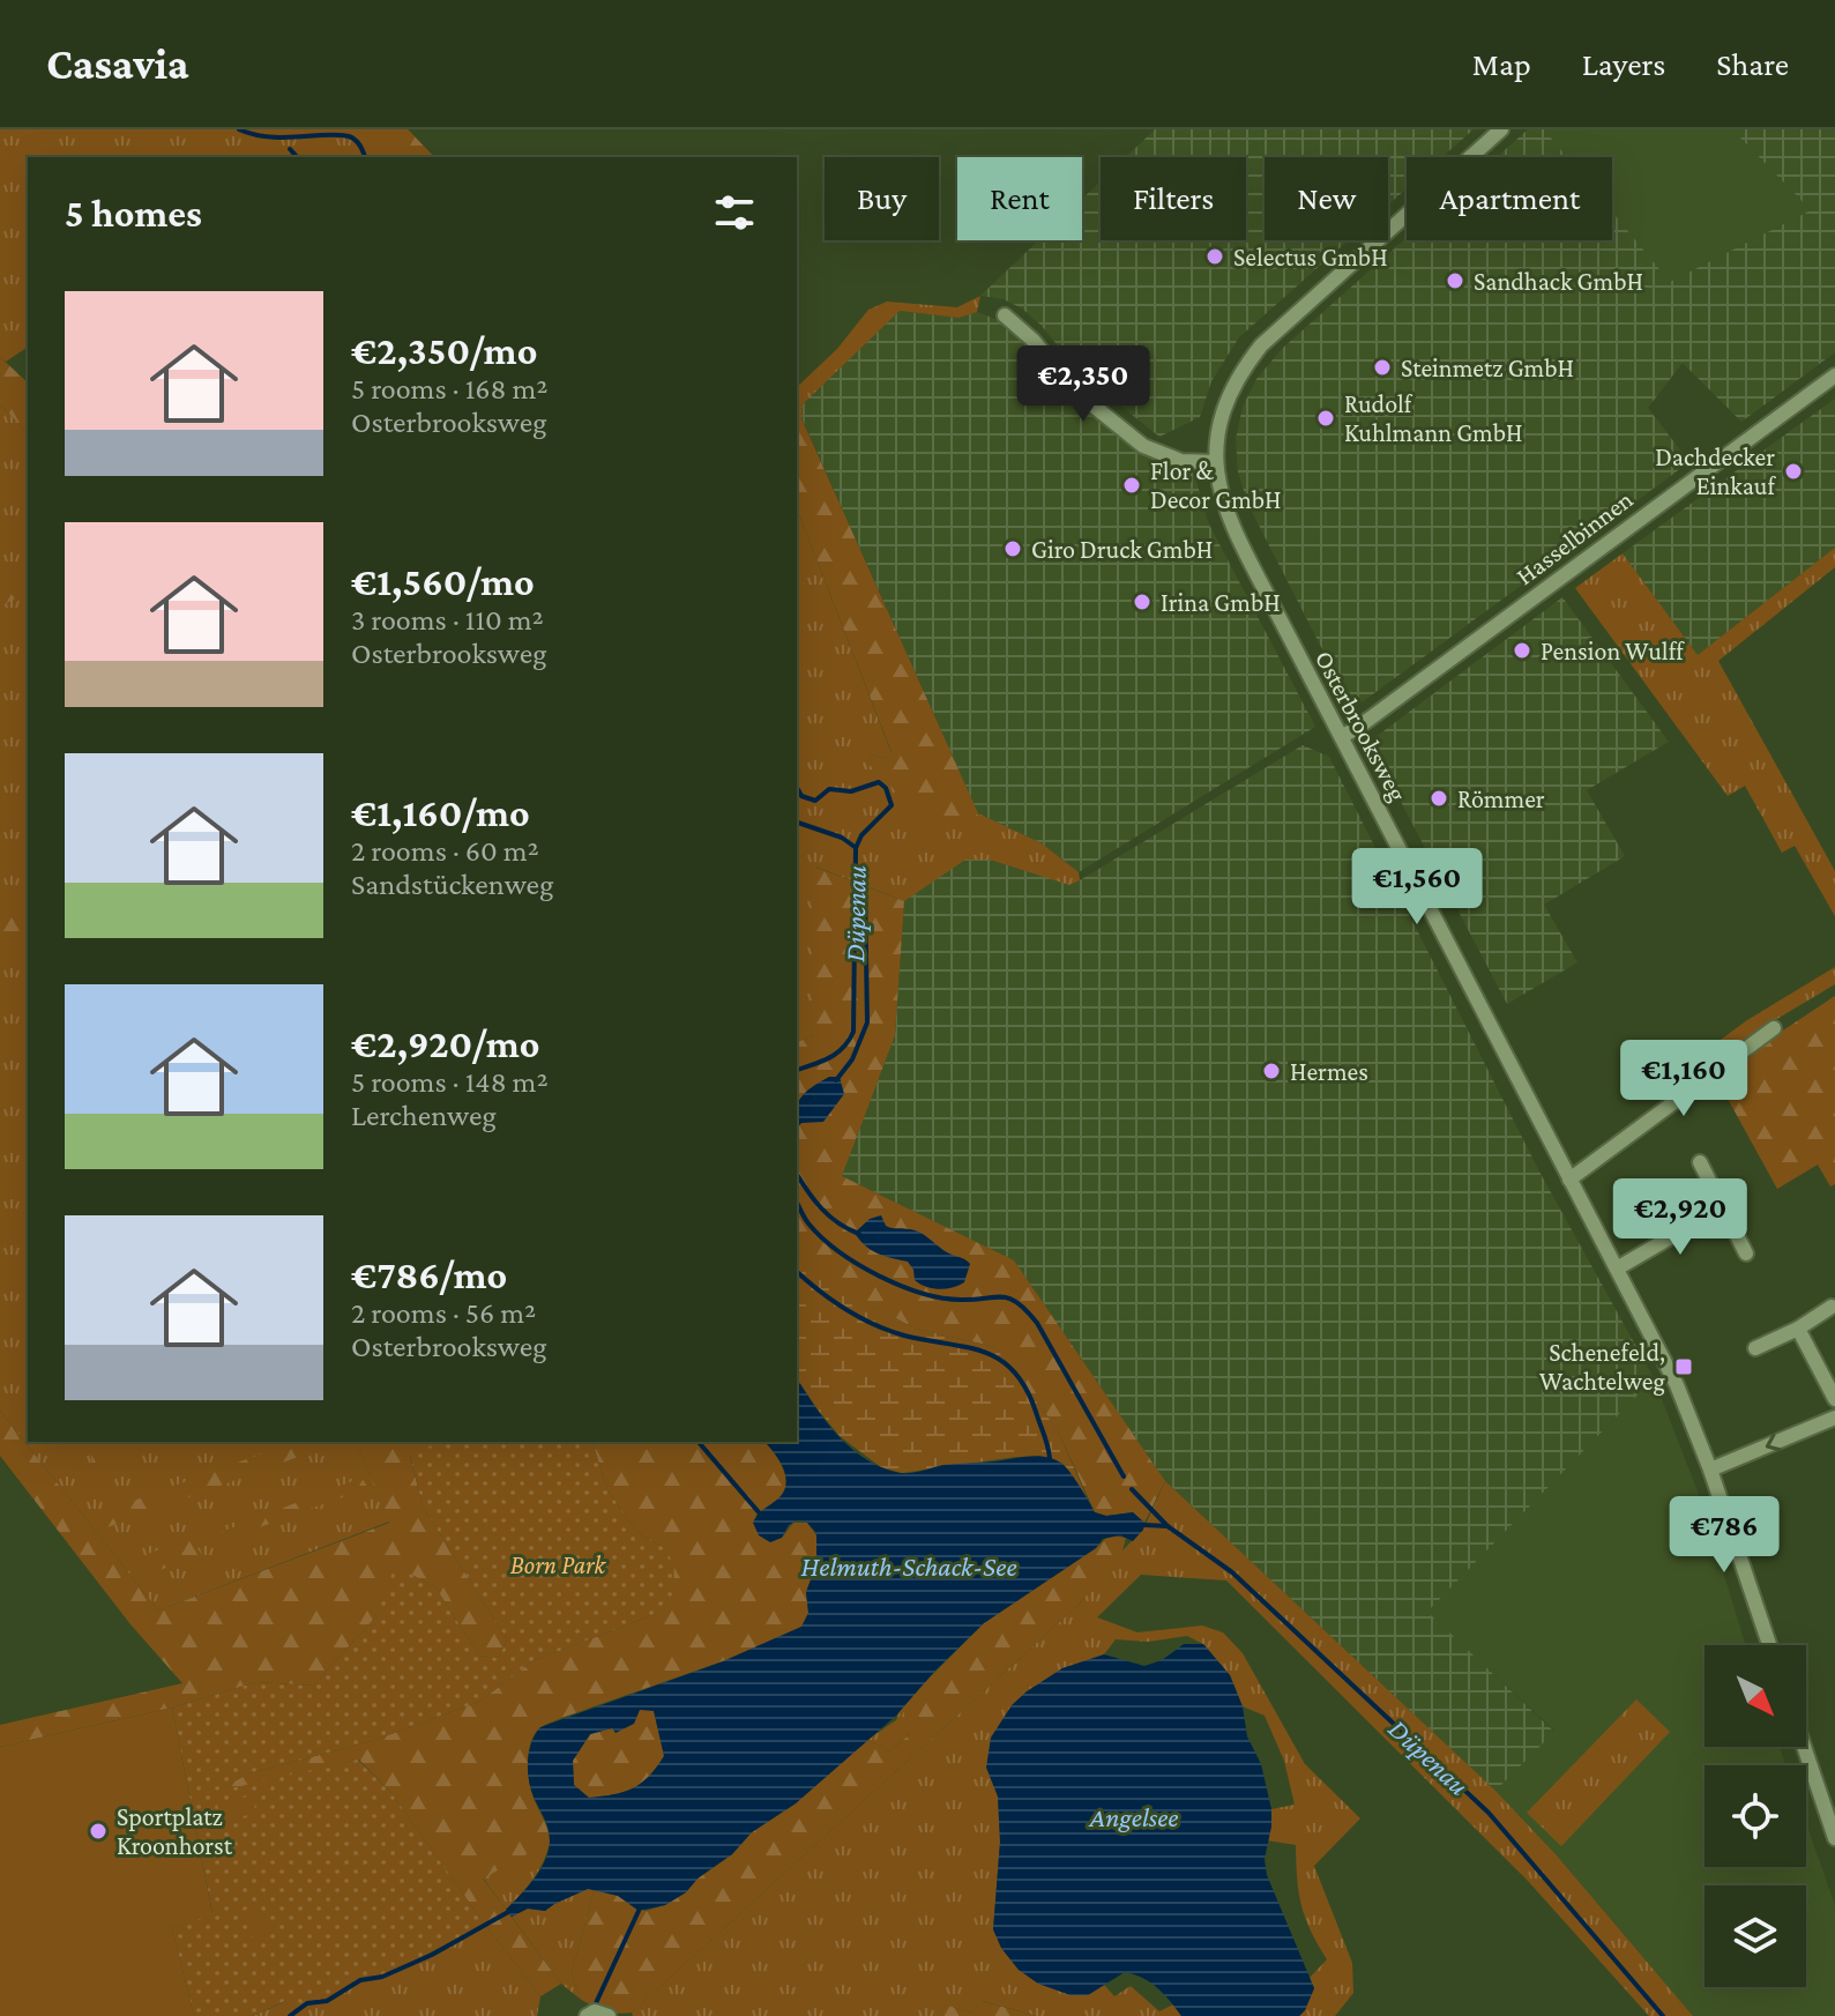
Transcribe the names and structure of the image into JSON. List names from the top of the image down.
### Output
{
  "streets": {
    "street": ["Hasselbinnen", "Osterbrooksweg"]
  },
  "crossings": [
    ["Hasselbinnen", "Osterbrooksweg"]
  ],
  "water": ["Düpenau", "Helmuth-Schack-See", "Angelsee"],
  "parks": ["Born Park"],
  "places": {
    "other": [
      "Selectus GmbH",
      "Sandhack GmbH",
      "Steinmetz GmbH",
      "Rudolf Kuhlmann GmbH",
      "Dachdecker Einkauf",
      "Flor & Decor GmbH",
      "Giro Druck GmbH",
      "Irina GmbH",
      "Pension Wulff",
      "Römmer",
      "Hermes",
      "Sportplatz Kroonhorst"
    ],
    "transit": ["Schenefeld, Wachtelweg"]
  },
  "north": "bottom right",
  "page": {
    "header": "Casavia",
    "nav": ["Map", "Layers", "Share"],
    "chip": [
      "Buy",
      "Rent",
      "Filters",
      "New",
      "Apartment"
    ],
    "heading": "5 homes",
    "list": [
      {
        "name": "€2,350/mo",
        "note": "5 rooms · 168 m² · Osterbrooksweg"
      },
      {
        "name": "€1,560/mo",
        "note": "3 rooms · 110 m² · Osterbrooksweg"
      },
      {
        "name": "€1,160/mo",
        "note": "2 rooms · 60 m² · Sandstückenweg"
      },
      {
        "name": "€2,920/mo",
        "note": "5 rooms · 148 m² · Lerchenweg"
      },
      {
        "name": "€786/mo",
        "note": "2 rooms · 56 m² · Osterbrooksweg"
      }
    ],
    "price": [
      "€2,350",
      "€1,560",
      "€1,160",
      "€2,920",
      "€786"
    ]
  }
}
